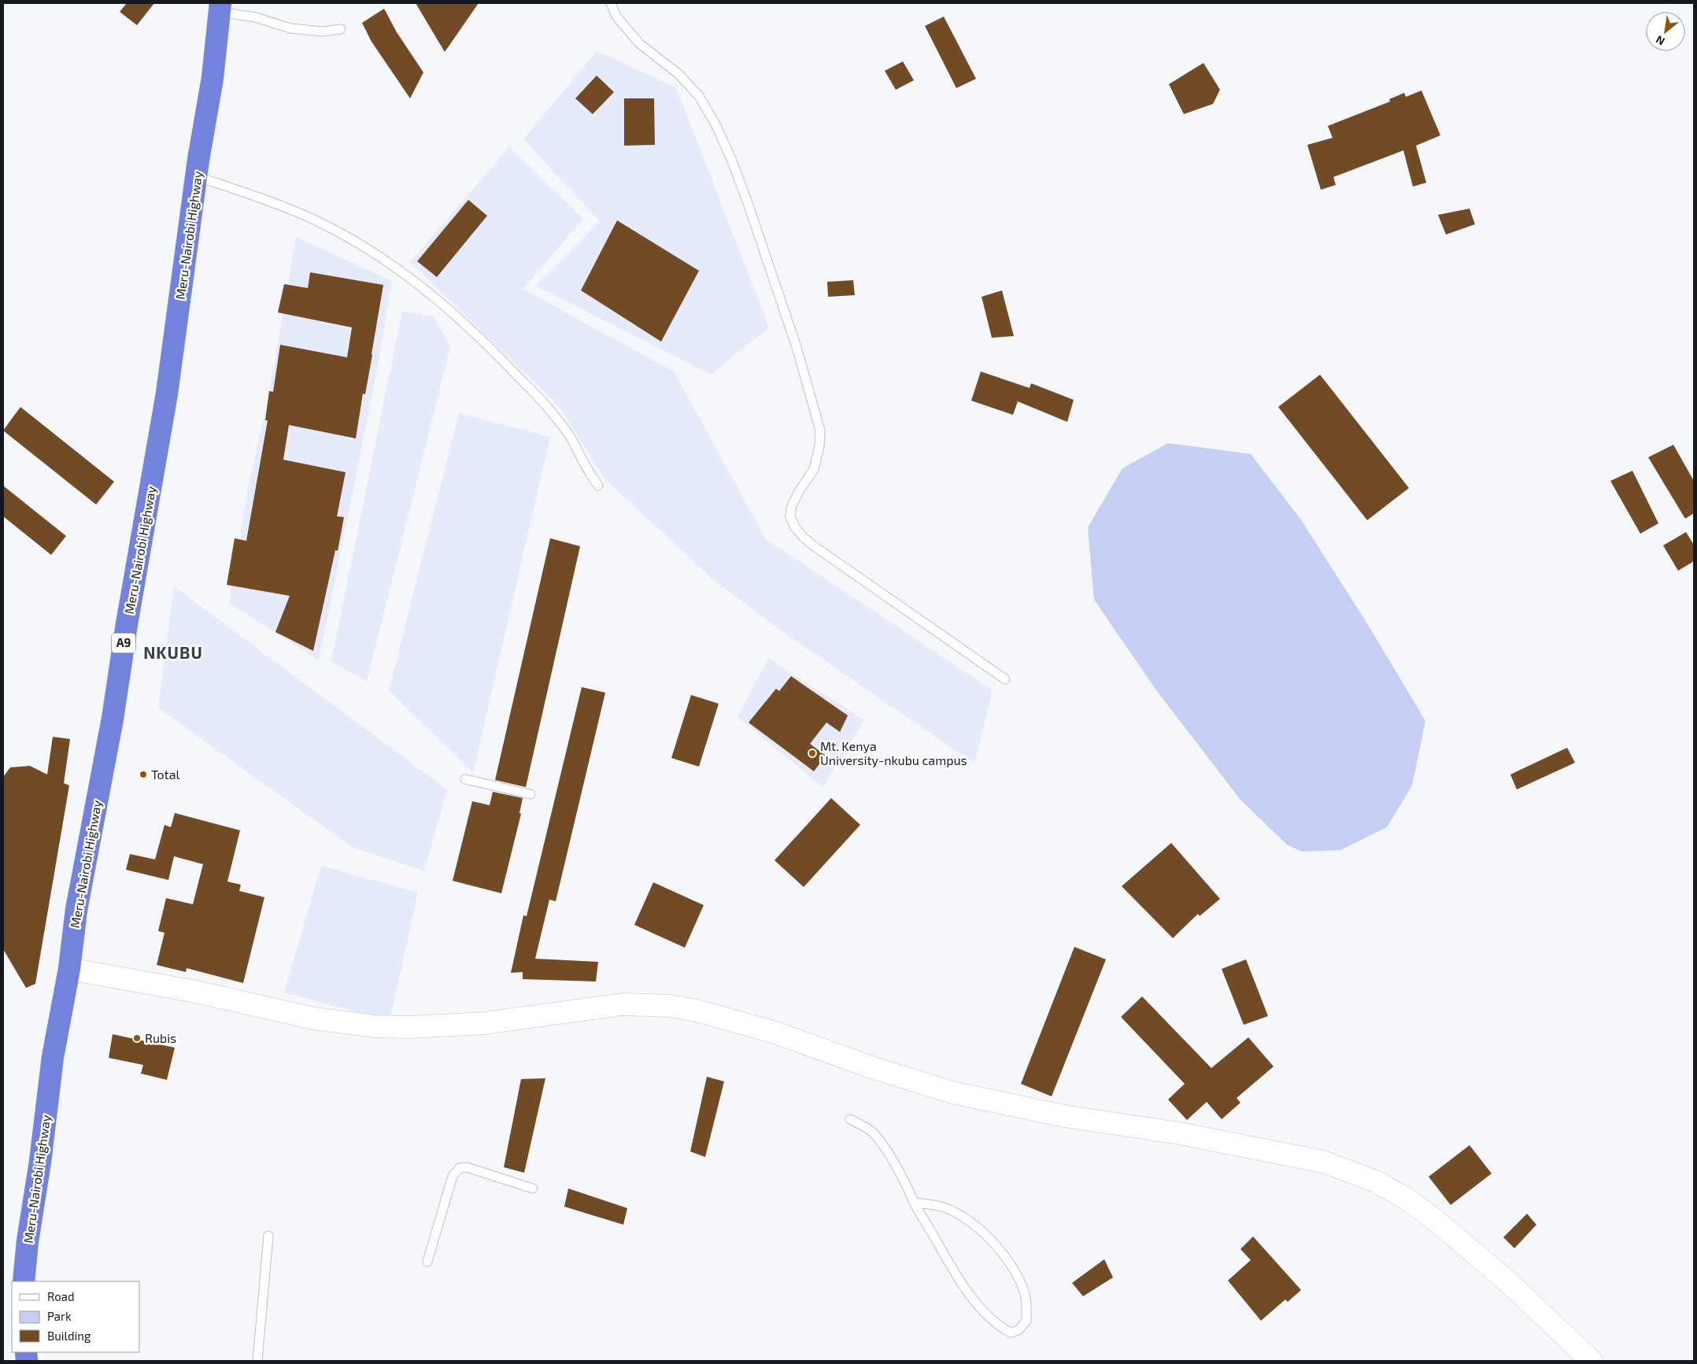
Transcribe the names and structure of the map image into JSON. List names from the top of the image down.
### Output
{
  "streets": {
    "highway": ["Meru-Nairobi Highway", "A9"]
  },
  "districts": ["NKUBU"],
  "places": ["Mt. Kenya University-nkubu campus", "Total", "Rubis"],
  "legend": ["Road", "Park", "Building"],
  "north": "bottom left"
}
